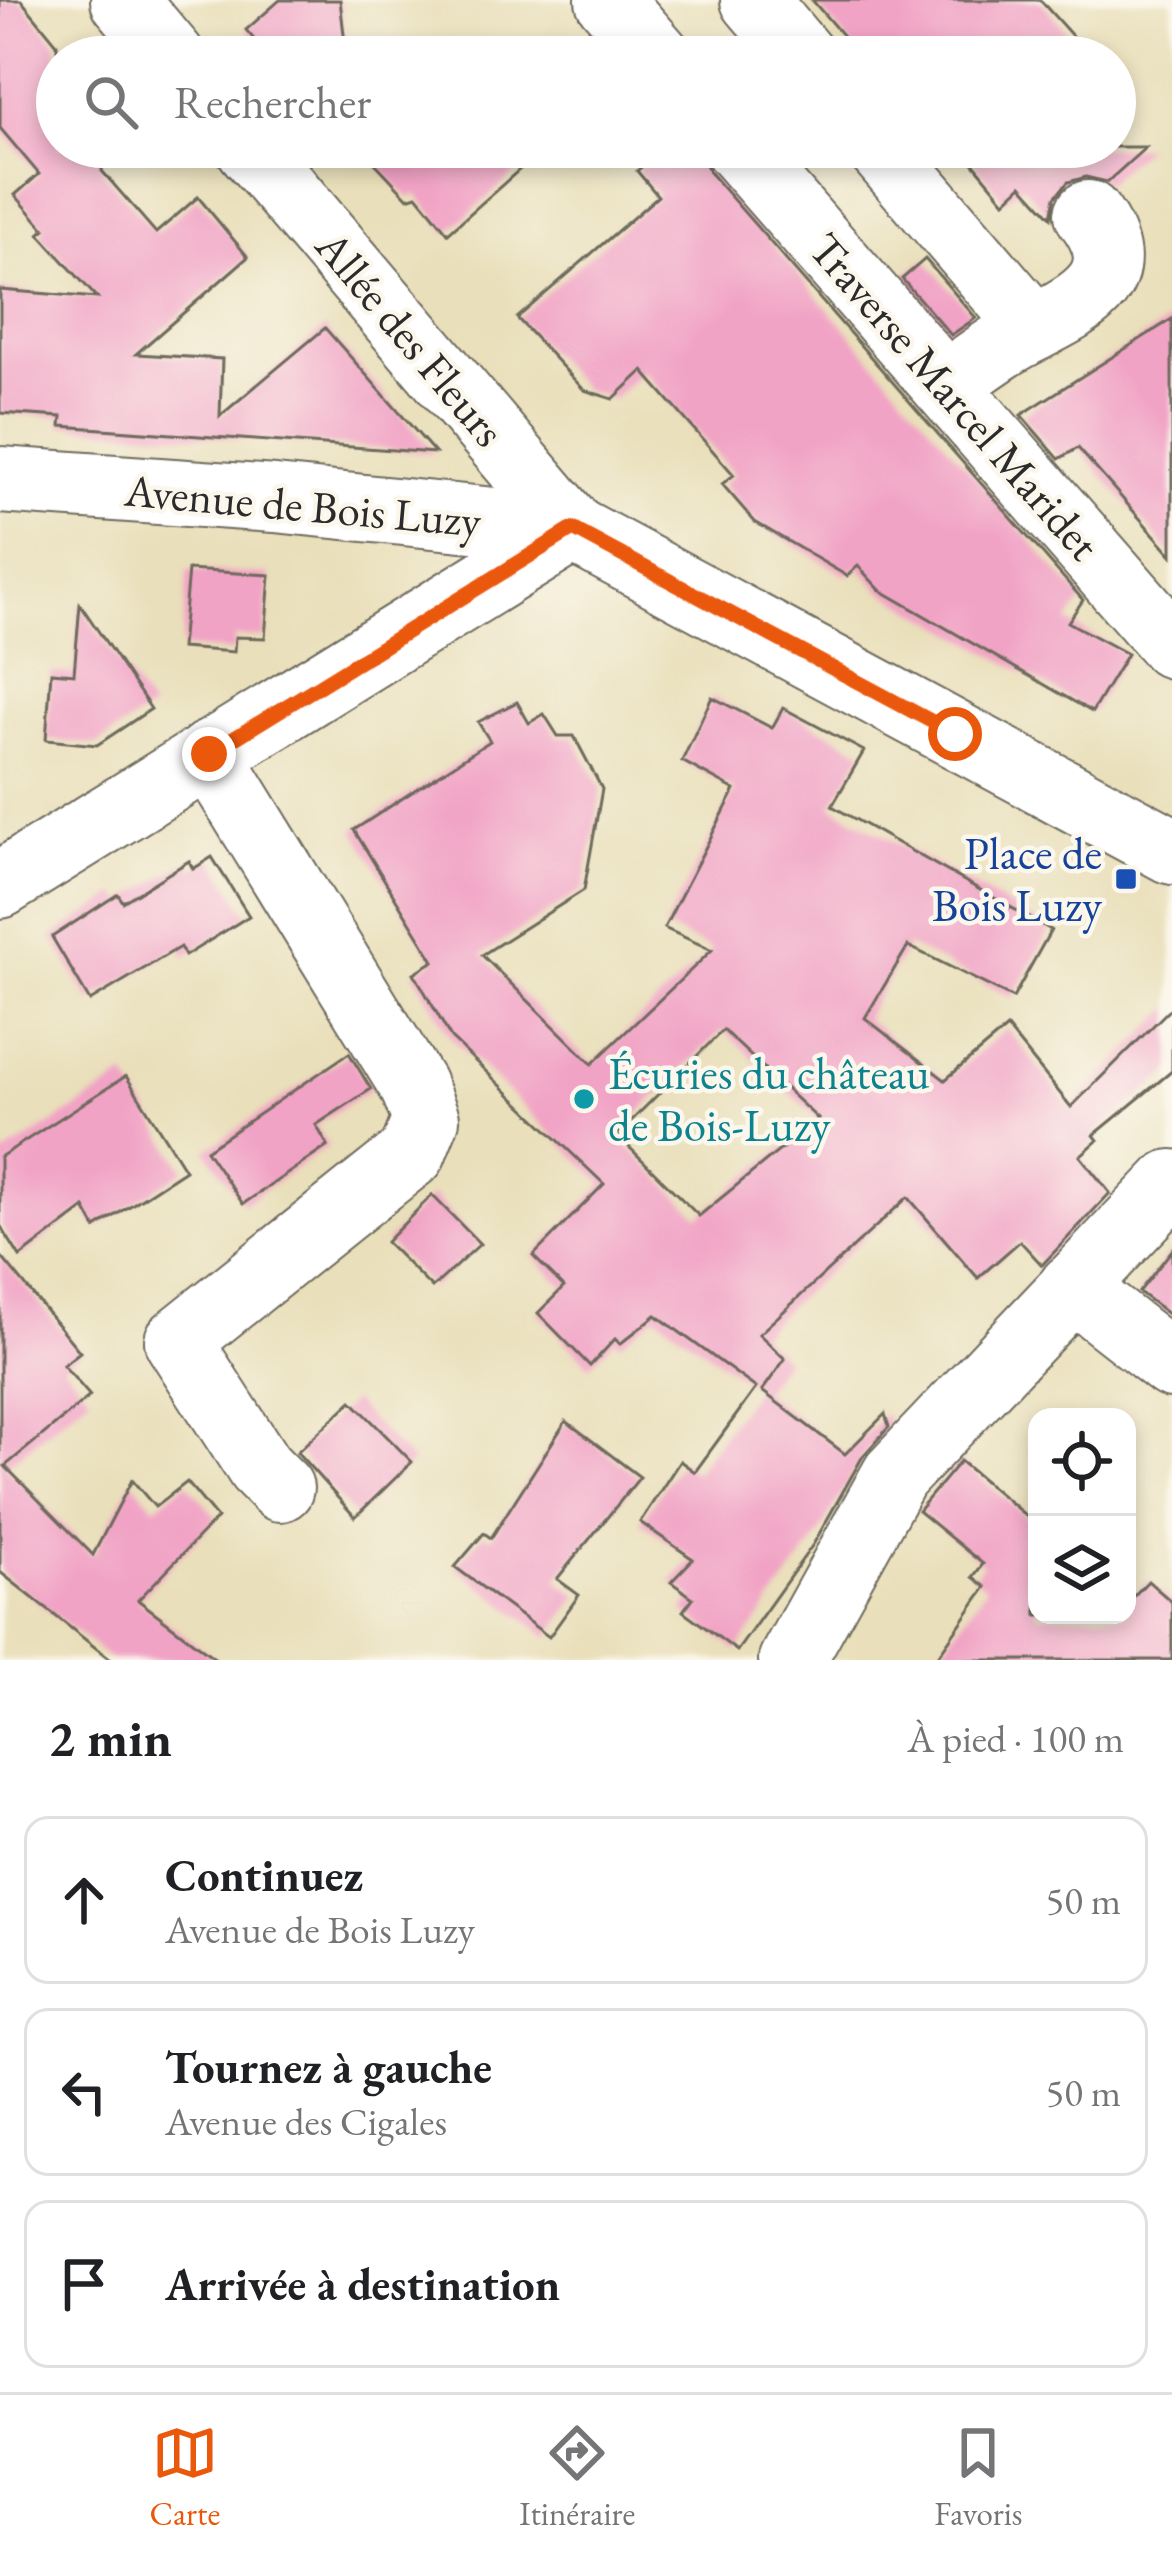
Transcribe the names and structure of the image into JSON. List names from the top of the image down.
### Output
{
  "streets": {
    "street": ["Allée des Fleurs", "Traverse Marcel Maridet", "Avenue de Bois Luzy"]
  },
  "crossings": [
    ["Allée des Fleurs", "Avenue de Bois Luzy"]
  ],
  "places": {
    "transit": ["Place de Bois Luzy"],
    "other": ["Écuries du château de Bois-Luzy"]
  },
  "page": {
    "search": "Rechercher",
    "heading": ["2 min", "À pied · 100 m"],
    "list": [
      ["Continuez", "Avenue de Bois Luzy", "50 m"],
      ["Tournez à gauche", "Avenue des Cigales", "50 m"],
      "Arrivée à destination"
    ],
    "nav": ["Carte", "Itinéraire", "Favoris"]
  }
}
